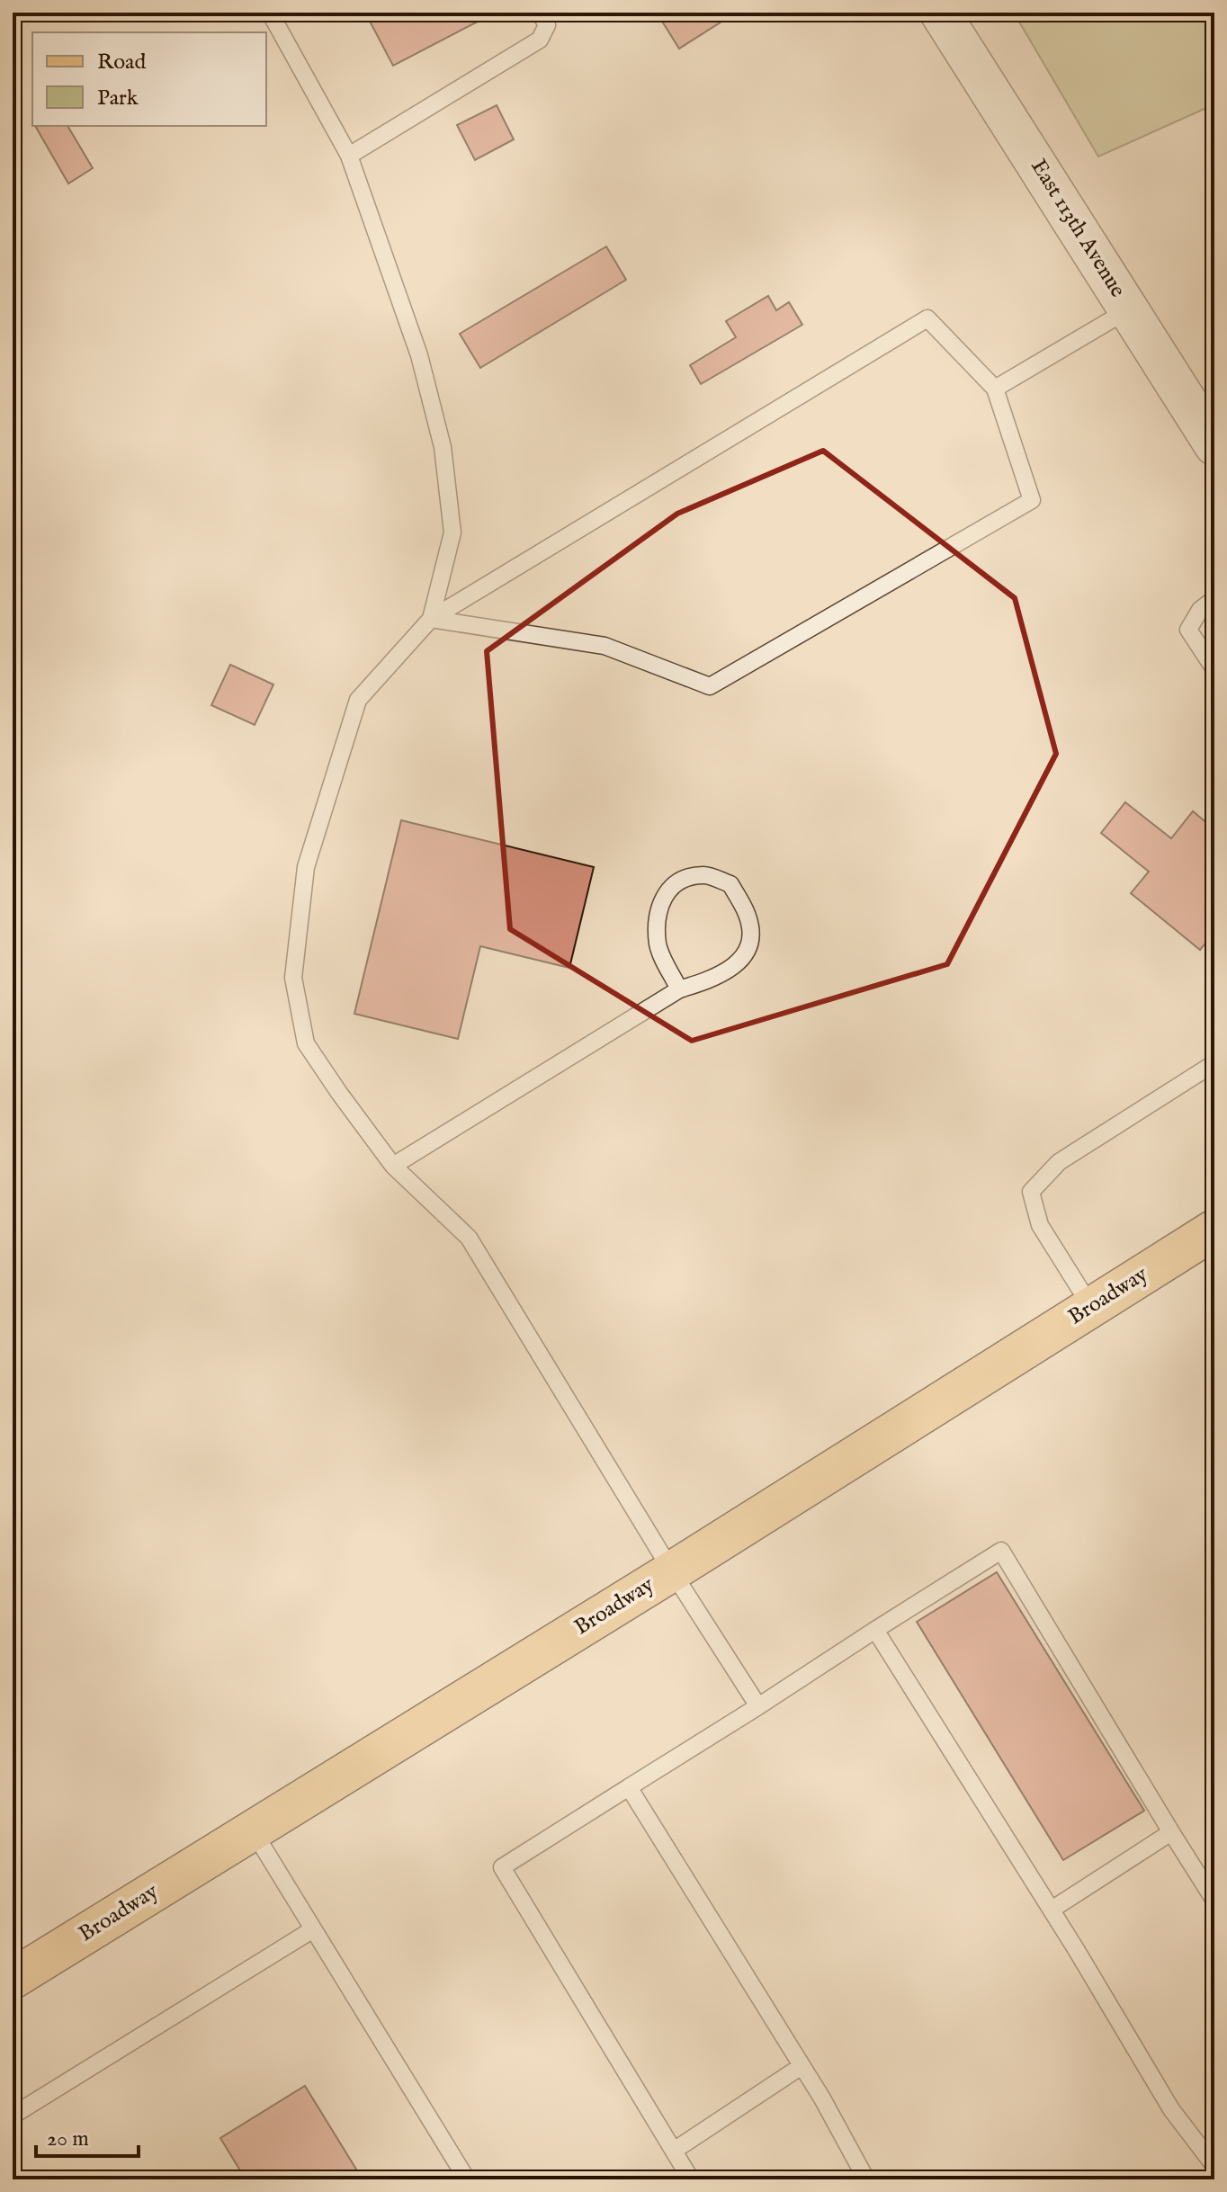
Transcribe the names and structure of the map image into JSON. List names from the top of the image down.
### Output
{
  "streets": {
    "main road": ["Broadway"],
    "street": ["East 113th Avenue"]
  },
  "legend": ["Road", "Park"],
  "scale_bar": "20 m"
}
